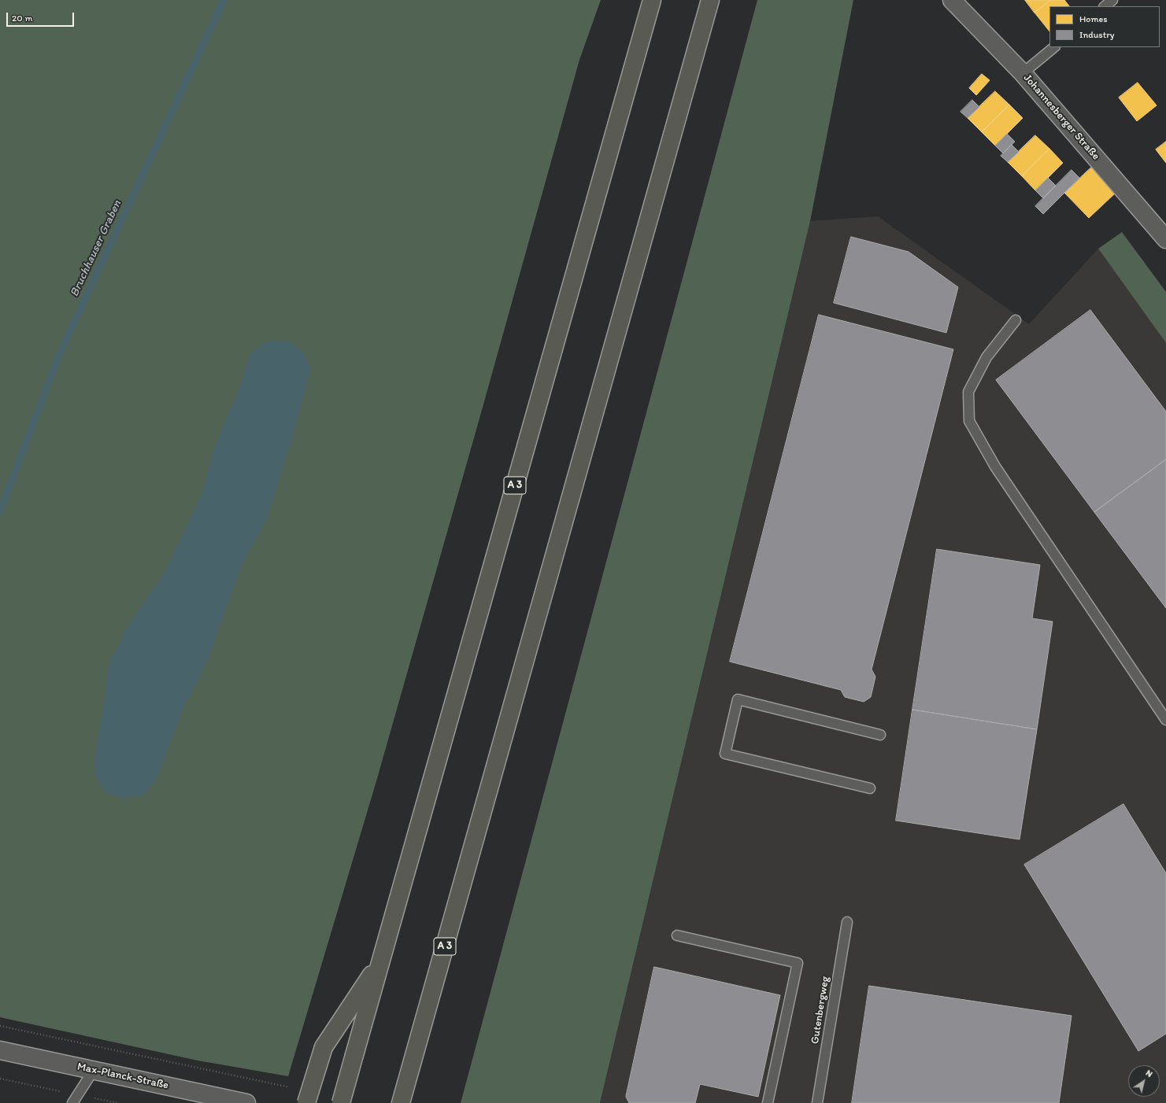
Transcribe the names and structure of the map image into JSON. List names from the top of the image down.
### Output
{
  "streets": {
    "highway": ["A 3"],
    "street": ["Johannesberger Straße", "Max-Planck-Straße"],
    "lane": ["Gutenbergweg"]
  },
  "water": ["Bruchhauser Graben"],
  "legend": ["Homes", "Industry"],
  "scale_bar": "20 m",
  "north": "top right"
}
